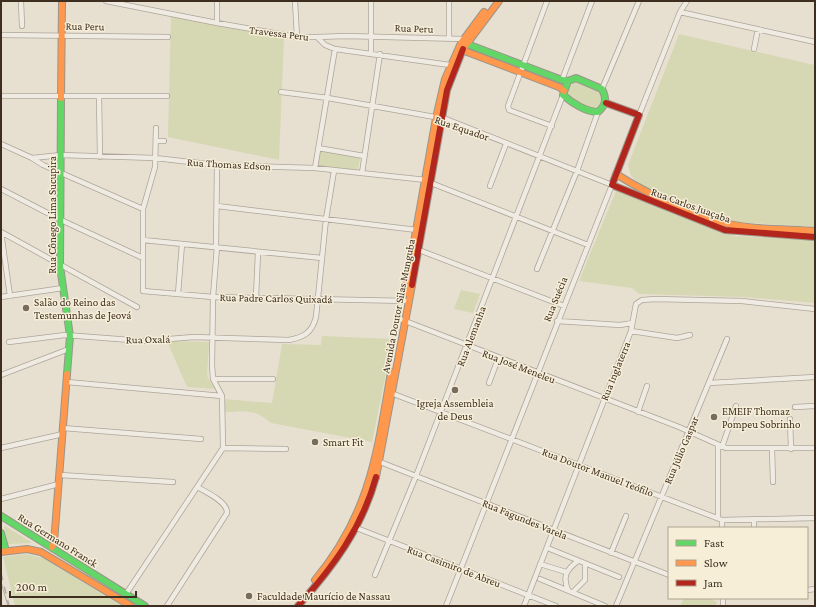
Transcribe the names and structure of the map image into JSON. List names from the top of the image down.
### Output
{
  "streets": {
    "main road": [
      "Rua Peru",
      "Rua Carlos Juaçaba",
      "Rua Cônego Lima Sucupira",
      "Rua Suécia",
      "Avenida Doutor Silas Munguba",
      "Rua Germano Franck"
    ],
    "street": [
      "Travessa Peru",
      "Rua Equador",
      "Rua Thomas Edson",
      "Rua Padre Carlos Quixadá",
      "Rua Alemanha",
      "Rua Oxalá",
      "Rua José Meneleu",
      "Rua Inglaterra",
      "Rua Júlio Gaspar",
      "Rua Doutor Manuel Teófilo",
      "Rua Fagundes Varela",
      "Rua Casimiro de Abreu"
    ]
  },
  "crossings": [
    ["Rua Peru", "Travessa Peru"],
    ["Rua Peru", "Rua Cônego Lima Sucupira"],
    ["Rua Peru", "Avenida Doutor Silas Munguba"],
    ["Rua Peru", "Rua Alemanha"],
    ["Travessa Peru", "Avenida Doutor Silas Munguba"],
    ["Rua Equador", "Rua Carlos Juaçaba"],
    ["Rua Equador", "Rua Suécia"],
    ["Rua Equador", "Avenida Doutor Silas Munguba"],
    ["Rua Equador", "Rua Alemanha"],
    ["Rua Thomas Edson", "Rua Cônego Lima Sucupira"],
    ["Rua Thomas Edson", "Rua Suécia"],
    ["Rua Thomas Edson", "Avenida Doutor Silas Munguba"],
    ["Rua Thomas Edson", "Rua Alemanha"],
    ["Rua Carlos Juaçaba", "Rua Suécia"],
    ["Rua Cônego Lima Sucupira", "Rua Oxalá"],
    ["Rua Cônego Lima Sucupira", "Rua Germano Franck"],
    ["Rua Padre Carlos Quixadá", "Avenida Doutor Silas Munguba"],
    ["Rua Padre Carlos Quixadá", "Rua Oxalá"],
    ["Rua Suécia", "Rua José Meneleu"],
    ["Rua Suécia", "Rua Doutor Manuel Teófilo"],
    ["Rua Suécia", "Rua Fagundes Varela"],
    ["Rua Suécia", "Rua Casimiro de Abreu"],
    ["Avenida Doutor Silas Munguba", "Rua José Meneleu"],
    ["Avenida Doutor Silas Munguba", "Rua Doutor Manuel Teófilo"],
    ["Avenida Doutor Silas Munguba", "Rua Fagundes Varela"],
    ["Avenida Doutor Silas Munguba", "Rua Casimiro de Abreu"],
    ["Rua Alemanha", "Rua José Meneleu"],
    ["Rua Alemanha", "Rua Doutor Manuel Teófilo"],
    ["Rua Alemanha", "Rua Fagundes Varela"],
    ["Rua Alemanha", "Rua Casimiro de Abreu"],
    ["Rua José Meneleu", "Rua Inglaterra"],
    ["Rua José Meneleu", "Rua Júlio Gaspar"],
    ["Rua Inglaterra", "Rua Doutor Manuel Teófilo"],
    ["Rua Inglaterra", "Rua Fagundes Varela"],
    ["Rua Inglaterra", "Rua Casimiro de Abreu"],
    ["Rua Júlio Gaspar", "Rua Doutor Manuel Teófilo"],
    ["Rua Júlio Gaspar", "Rua Fagundes Varela"]
  ],
  "places": [
    "Salão do Reino das Testemunhas de Jeová",
    "Igreja Assembleia de Deus",
    "EMEIF Thomaz Pompeu Sobrinho",
    "Smart Fit",
    "Faculdade Maurício de Nassau"
  ],
  "legend": ["Fast", "Slow", "Jam"],
  "scale_bar": "200 m"
}
